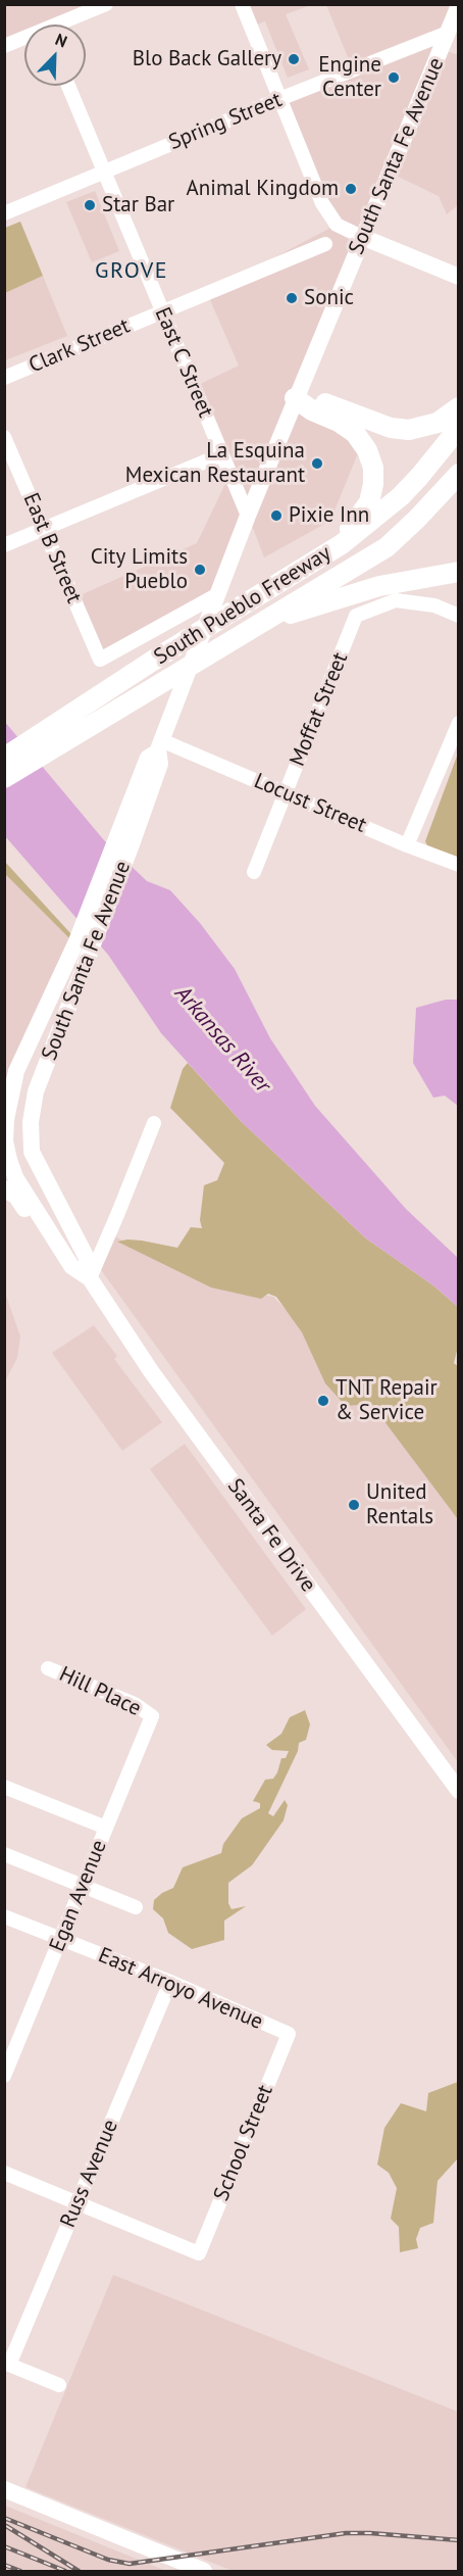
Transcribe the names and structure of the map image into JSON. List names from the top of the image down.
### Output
{
  "streets": {
    "highway": ["South Pueblo Freeway"],
    "main road": ["South Santa Fe Avenue", "Santa Fe Drive"],
    "street": [
      "Spring Street",
      "Clark Street",
      "East C Street",
      "East B Street",
      "Moffat Street",
      "Locust Street",
      "Hill Place",
      "Egan Avenue",
      "East Arroyo Avenue",
      "School Street",
      "Russ Avenue"
    ]
  },
  "crossings": [
    ["Spring Street", "South Santa Fe Avenue"],
    ["Spring Street", "East C Street"],
    ["South Santa Fe Avenue", "East C Street"],
    ["South Santa Fe Avenue", "East B Street"],
    ["South Santa Fe Avenue", "Locust Street"],
    ["South Santa Fe Avenue", "Santa Fe Drive"],
    ["Clark Street", "East C Street"],
    ["Moffat Street", "Locust Street"],
    ["Hill Place", "Egan Avenue"],
    ["Egan Avenue", "East Arroyo Avenue"],
    ["East Arroyo Avenue", "School Street"],
    ["East Arroyo Avenue", "Russ Avenue"],
    ["School Street", "Russ Avenue"]
  ],
  "districts": ["GROVE"],
  "water": ["Arkansas River"],
  "places": [
    "Blo Back Gallery",
    "Engine Center",
    "Animal Kingdom",
    "Star Bar",
    "Sonic",
    "La Esquina Mexican Restaurant",
    "Pixie Inn",
    "City Limits Pueblo",
    "TNT Repair & Service",
    "United Rentals"
  ],
  "north": "top right"
}
